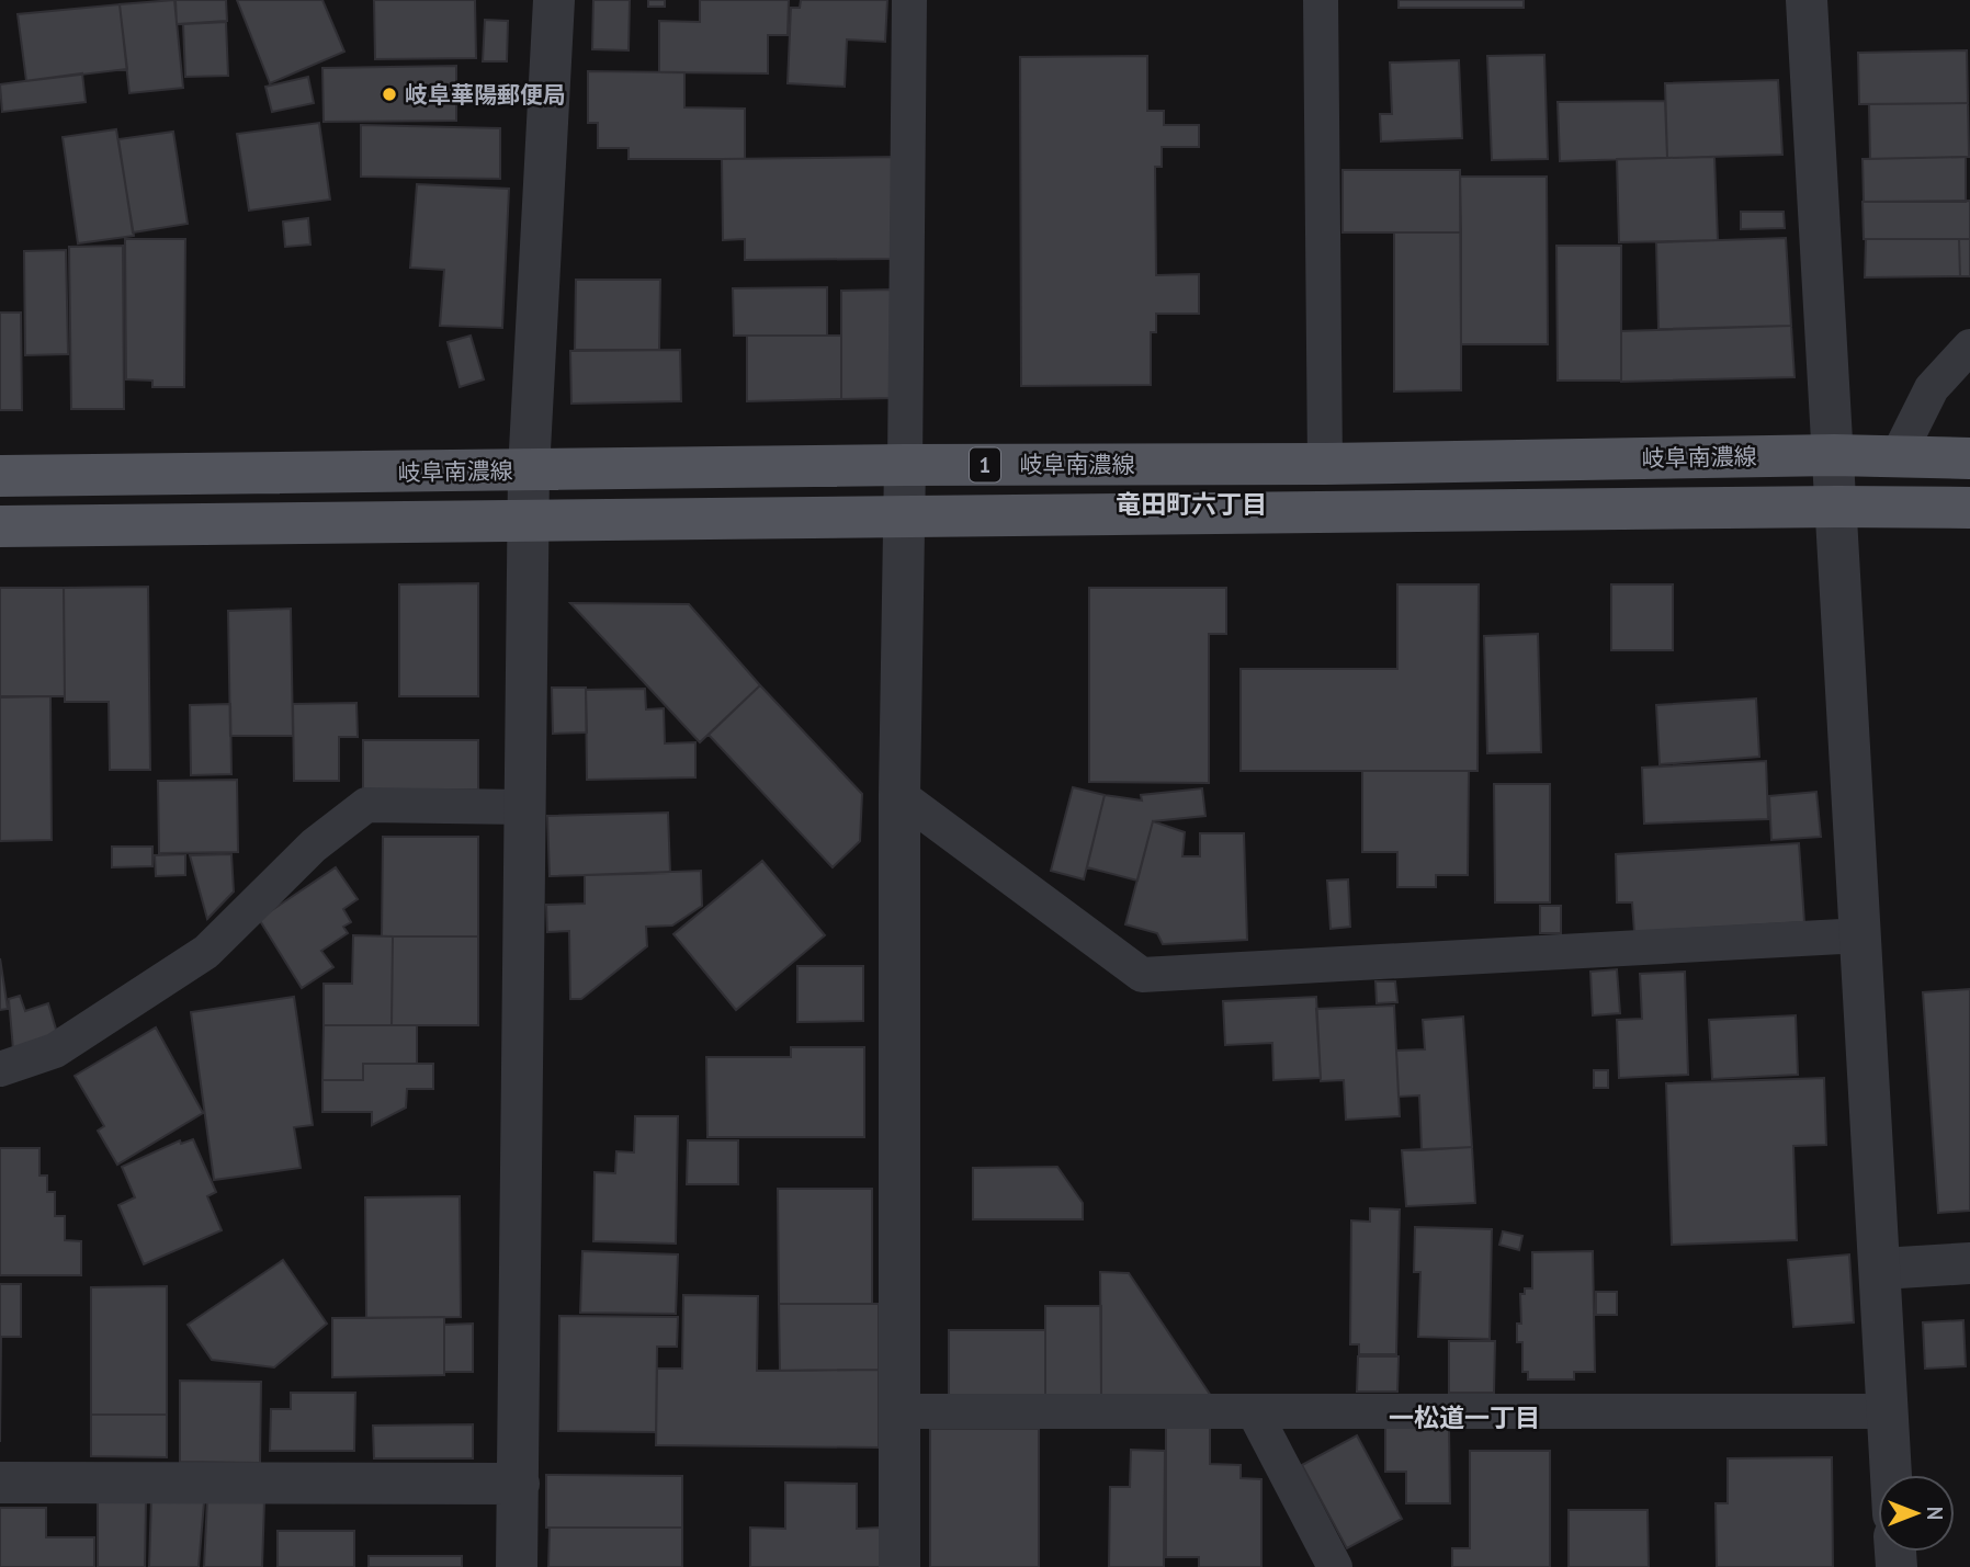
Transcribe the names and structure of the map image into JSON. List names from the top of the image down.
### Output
{
  "streets": {
    "main road": ["岐阜南濃線", "1"]
  },
  "districts": ["竜田町六丁目", "一松道一丁目"],
  "places": ["岐阜華陽郵便局"],
  "north": "right"
}
